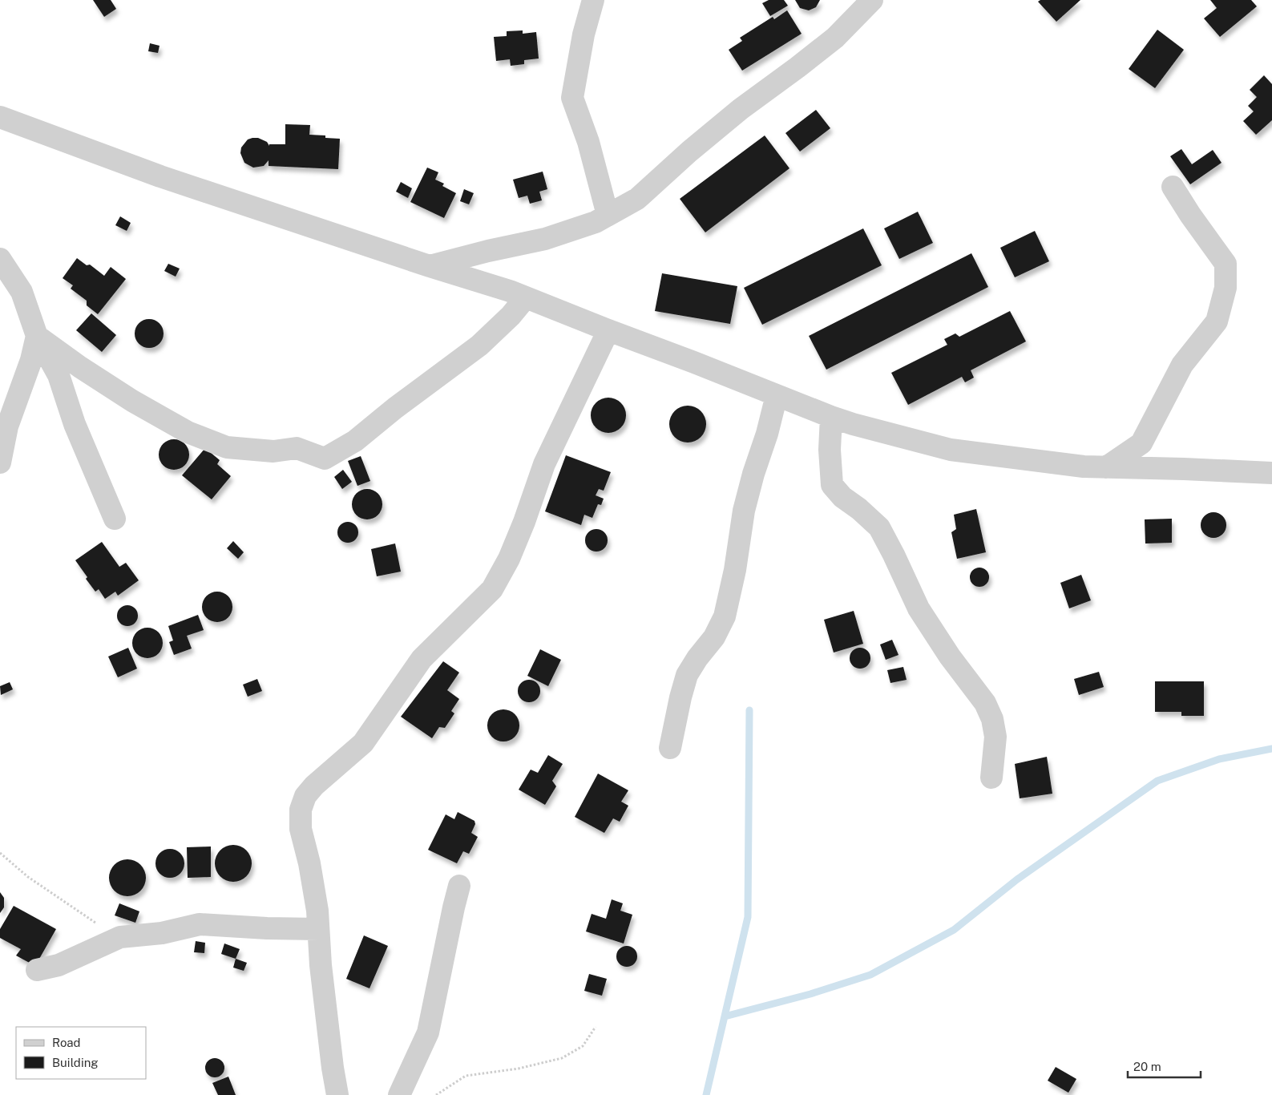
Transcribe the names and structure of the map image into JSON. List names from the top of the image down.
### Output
{
  "legend": ["Road", "Building"],
  "scale_bar": "20 m"
}
